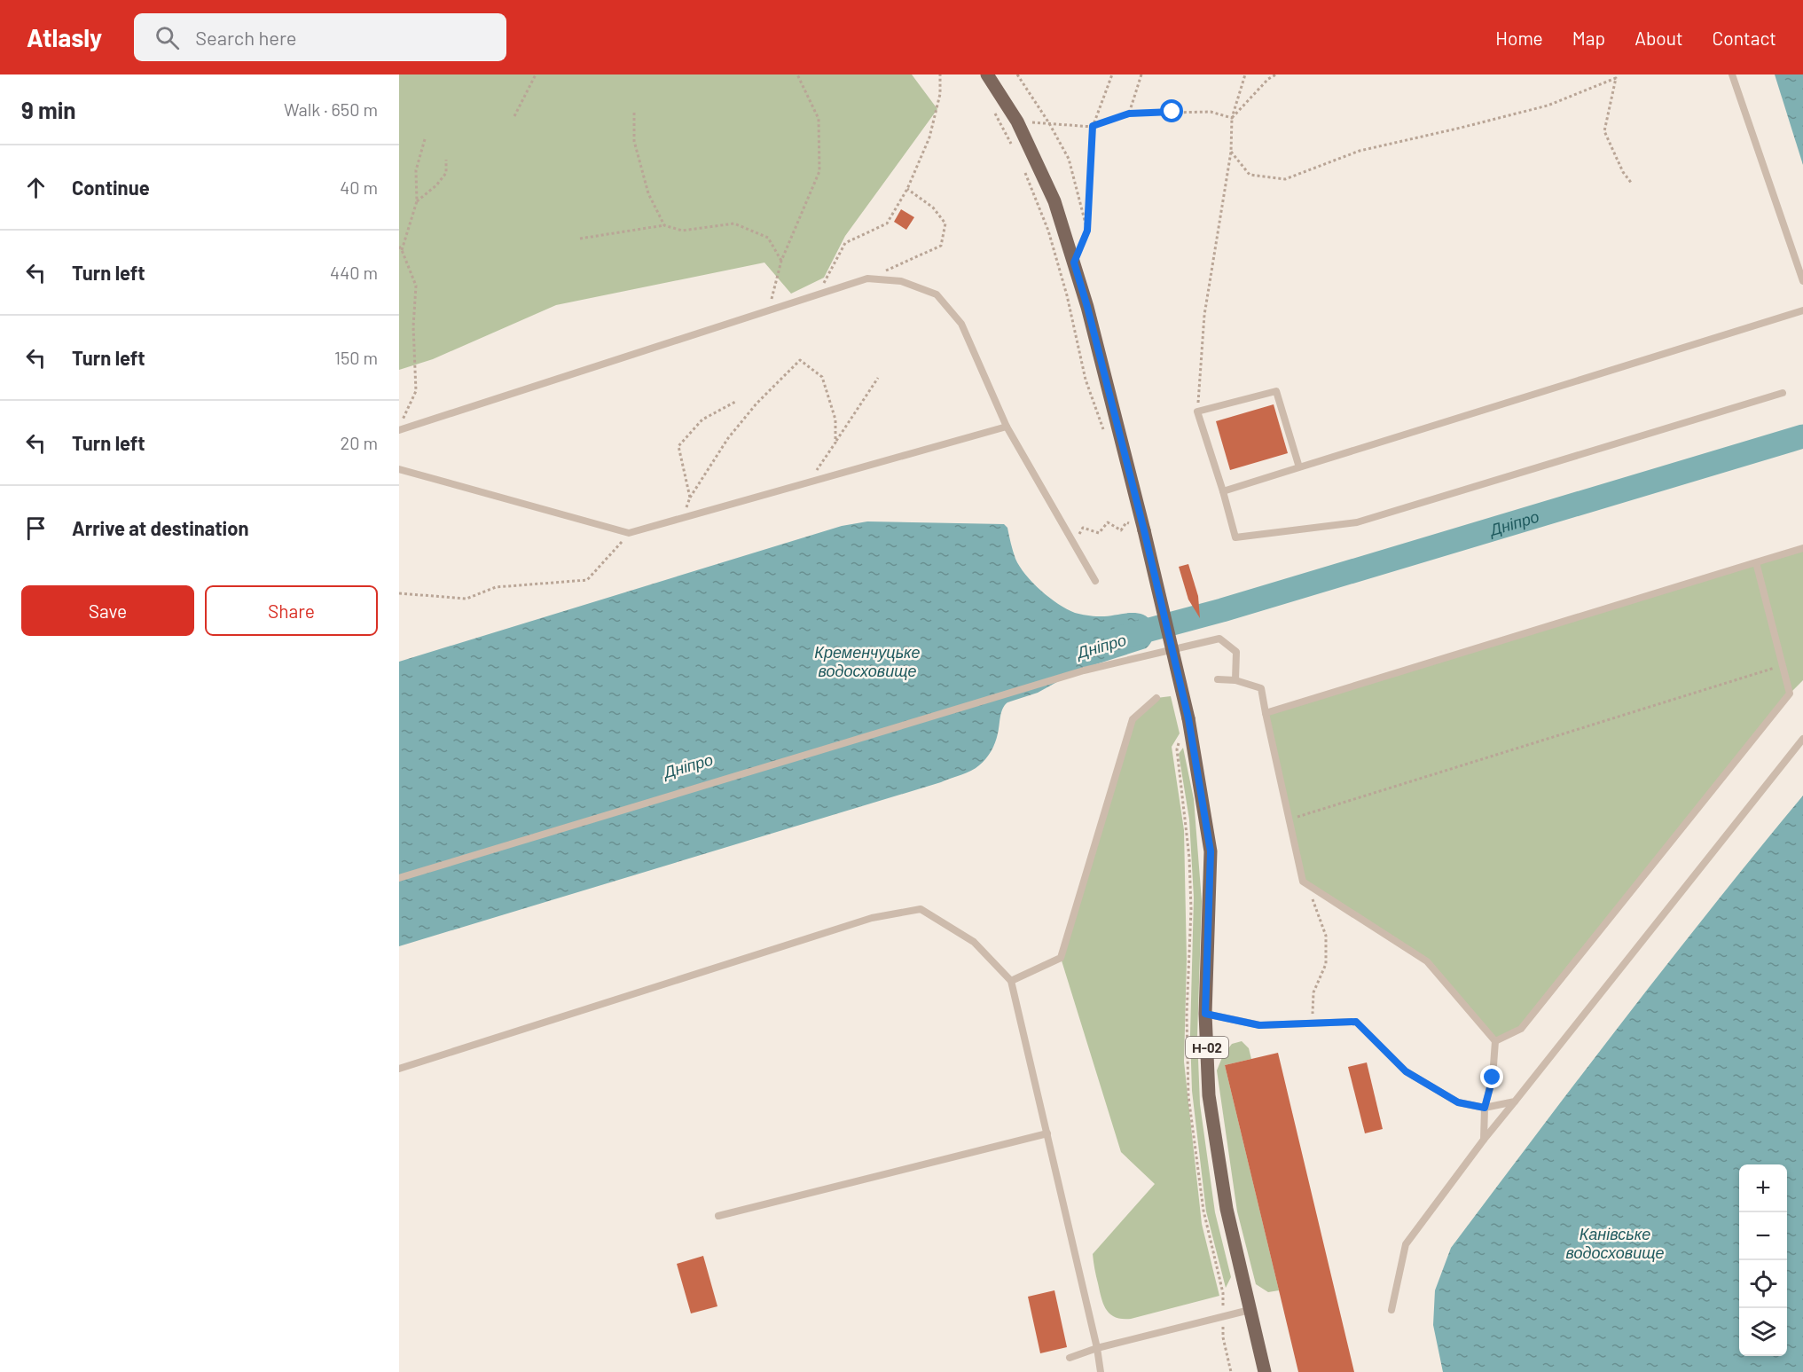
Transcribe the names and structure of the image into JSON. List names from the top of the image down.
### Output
{
  "streets": {
    "main road": ["Н-02"]
  },
  "water": ["Дніпро", "Кременчуцьке водосховище", "Канівське водосховище"],
  "page": {
    "header": "Atlasly",
    "search": "Search here",
    "nav": [
      "Home",
      "Map",
      "About",
      "Contact"
    ],
    "heading": ["9 min", "Walk · 650 m"],
    "list": [
      ["Continue", "40 m"],
      ["Turn left", "440 m"],
      ["Turn left", "150 m"],
      ["Turn left", "20 m"],
      "Arrive at destination"
    ],
    "buttons": ["Save", "Share"],
    "map_buttons": ["+", "−"]
  }
}
